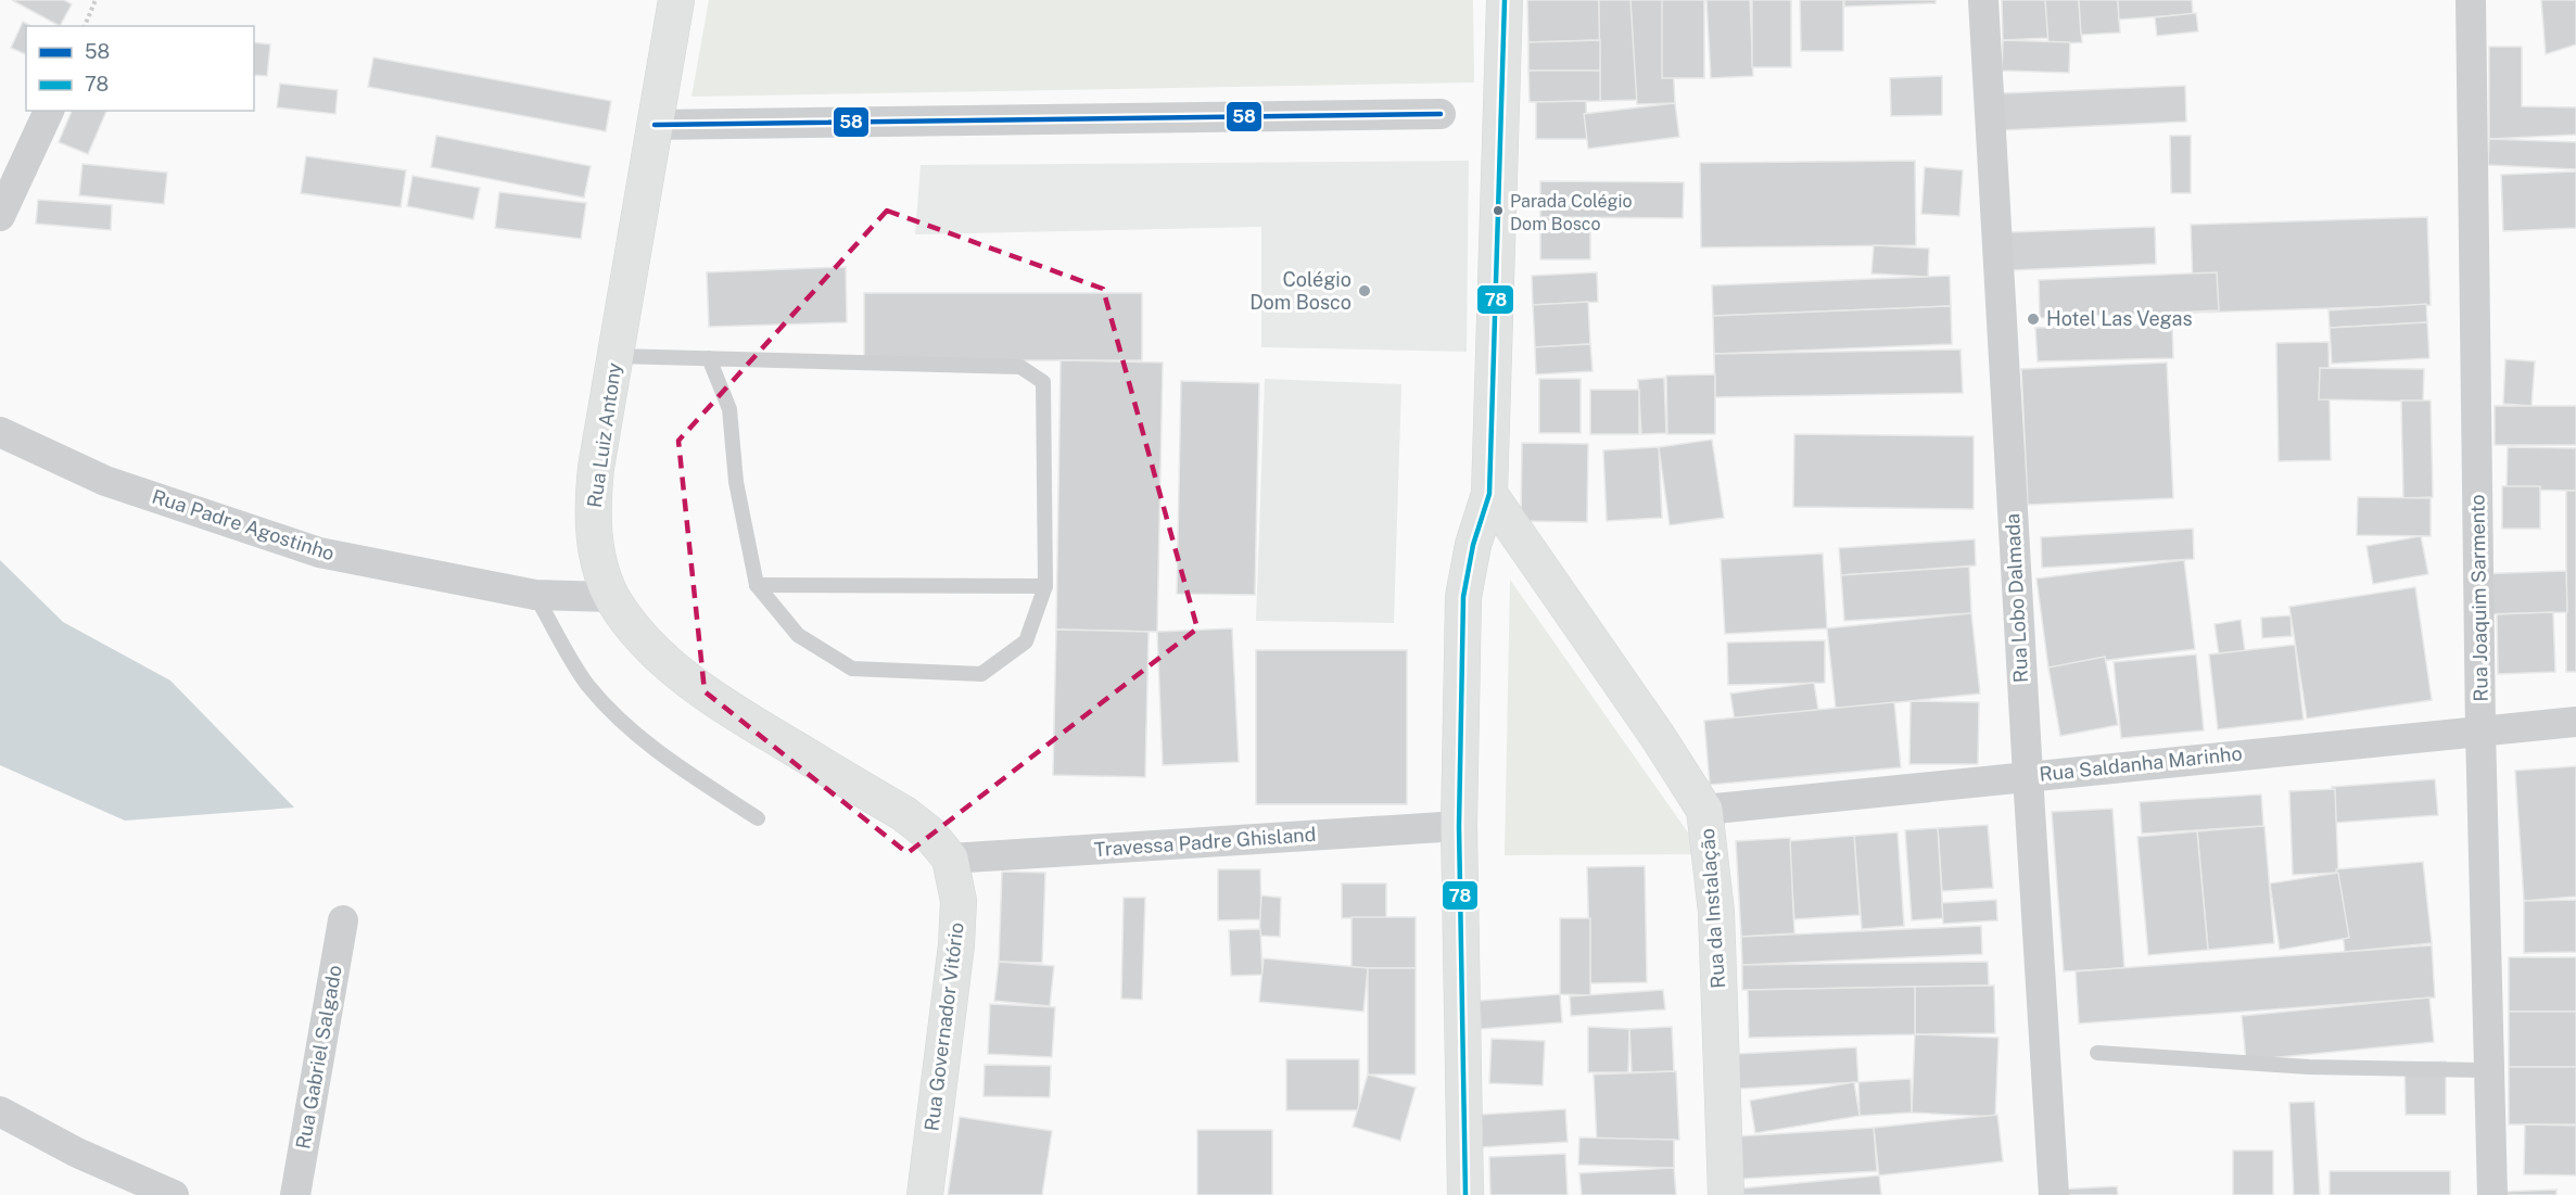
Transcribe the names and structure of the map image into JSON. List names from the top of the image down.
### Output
{
  "streets": {
    "street": [
      "Rua Luiz Antony",
      "Rua Padre Agostinho",
      "Rua Lobo Dalmada",
      "Rua Joaquim Sarmento",
      "Rua Saldanha Marinho",
      "Travessa Padre Ghisland",
      "Rua da Instalação",
      "Rua Governador Vitório",
      "Rua Gabriel Salgado"
    ]
  },
  "crossings": [
    ["Rua Luiz Antony", "Rua Padre Agostinho"],
    ["Rua Luiz Antony", "Travessa Padre Ghisland"],
    ["Rua Luiz Antony", "Rua Governador Vitório"],
    ["Rua Lobo Dalmada", "Rua Saldanha Marinho"],
    ["Rua Joaquim Sarmento", "Rua Saldanha Marinho"],
    ["Rua Saldanha Marinho", "Rua da Instalação"],
    ["Travessa Padre Ghisland", "Rua Governador Vitório"]
  ],
  "places": ["Parada Colégio Dom Bosco", "Colégio Dom Bosco", "Hotel Las Vegas"],
  "lines": ["transit line 78", "transit line 58"],
  "legend": ["58", "78"]
}
